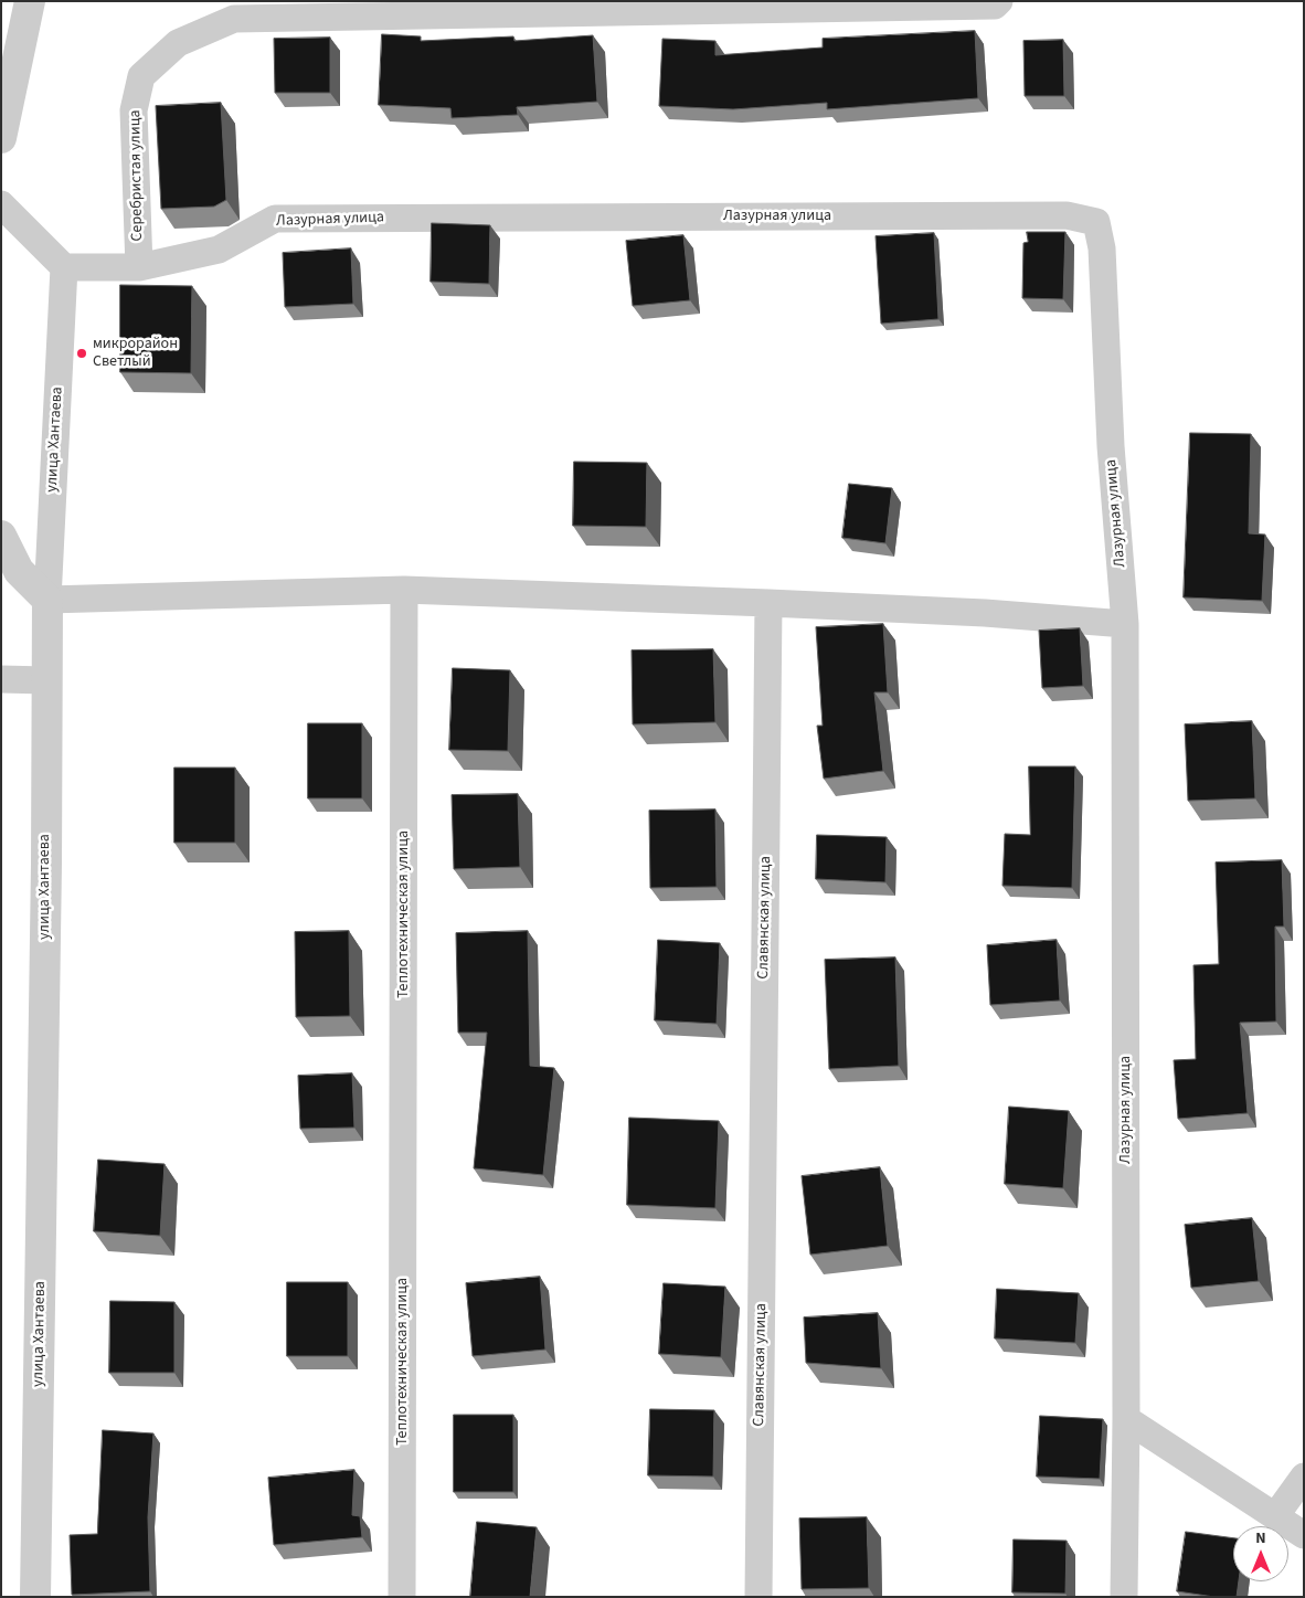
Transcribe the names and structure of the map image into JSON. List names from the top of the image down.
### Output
{
  "streets": {
    "street": [
      "Серебристая улица",
      "Лазурная улица",
      "улица Хантаева",
      "Теплотехническая улица",
      "Славянская улица"
    ]
  },
  "crossings": [
    ["Серебристая улица", "Лазурная улица"],
    ["Лазурная улица", "улица Хантаева"]
  ],
  "places": ["микрорайон Светлый"],
  "north": "top"
}
